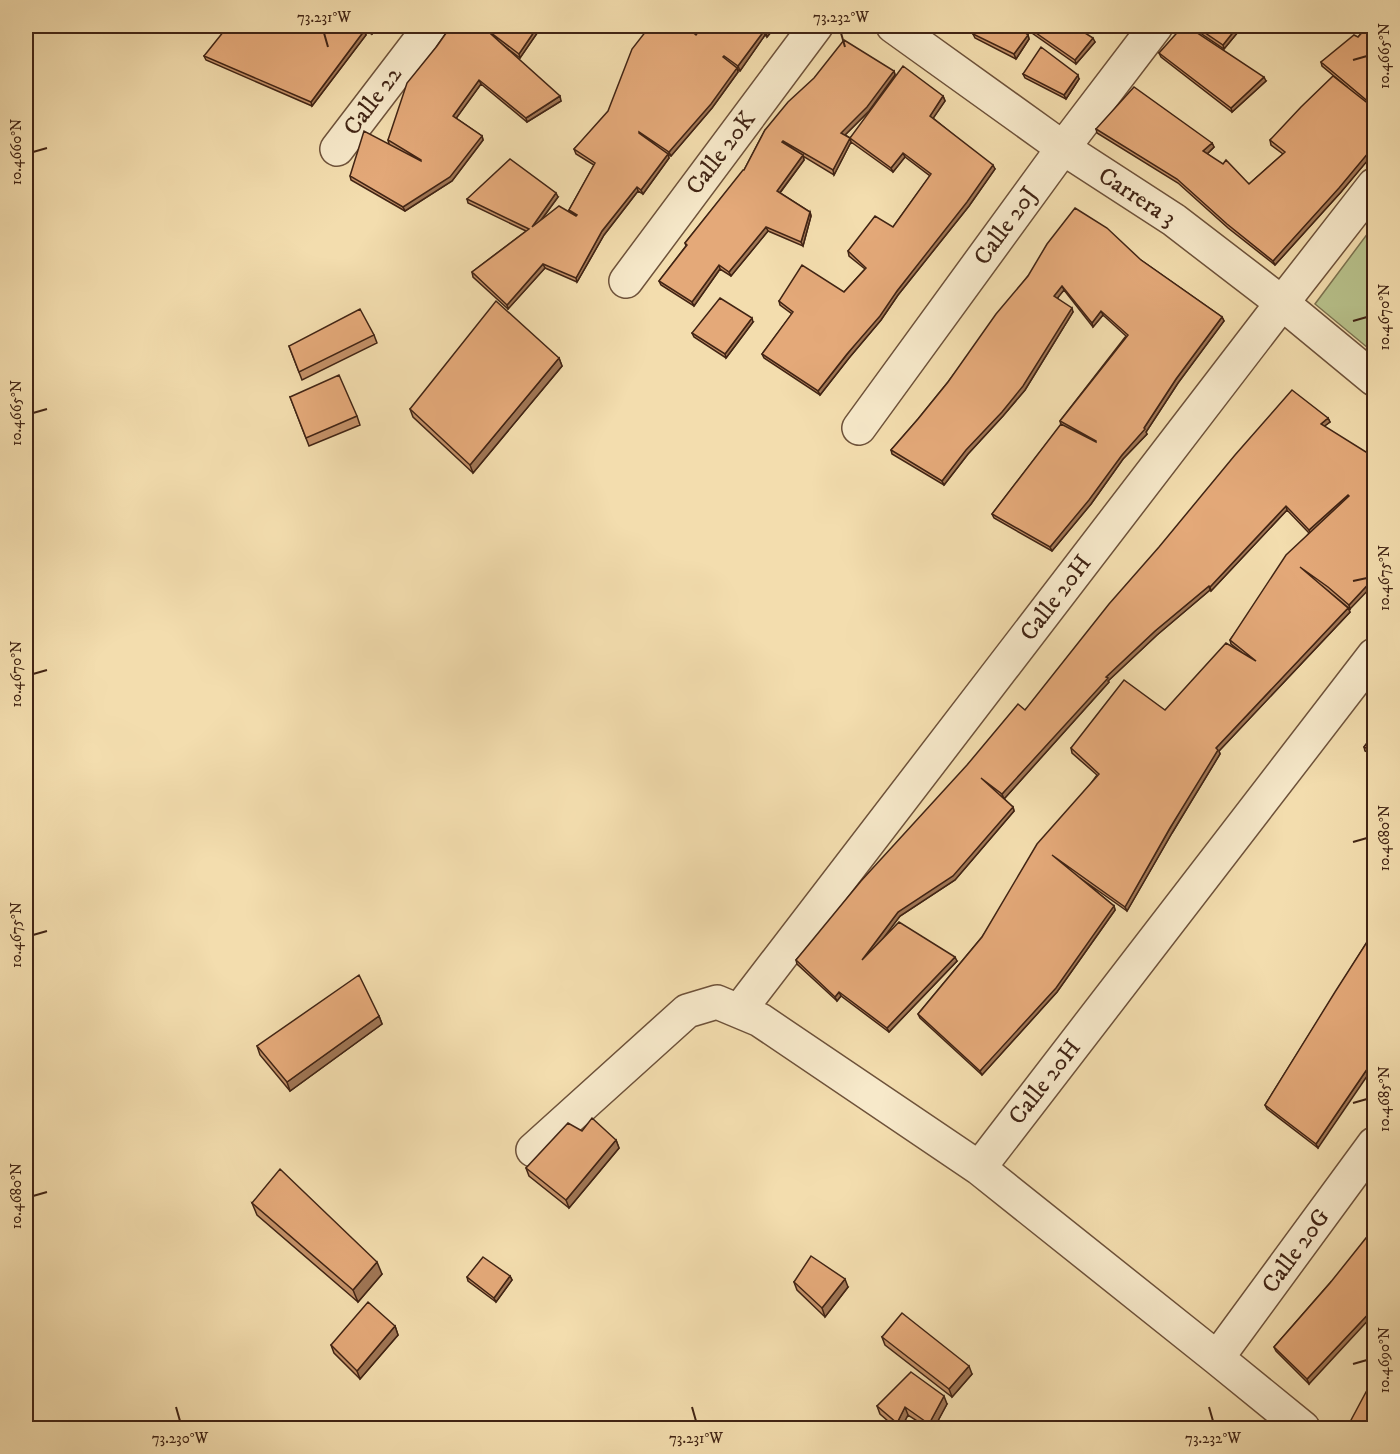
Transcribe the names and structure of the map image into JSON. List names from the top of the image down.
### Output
{
  "streets": {
    "street": [
      "Calle 22",
      "Calle 20K",
      "Carrera 3",
      "Calle 20J",
      "Calle 20H",
      "Calle 20G"
    ]
  },
  "crossings": [
    ["Carrera 3", "Calle 20J"],
    ["Carrera 3", "Calle 20H"]
  ],
  "coordinates": [
    "73.231°W",
    "73.232°W",
    "10.4665°N",
    "10.4660°N",
    "10.4670°N",
    "10.4675°N",
    "10.4680°N",
    "10.4685°N",
    "10.4690°N",
    "73.230°W"
  ]
}
